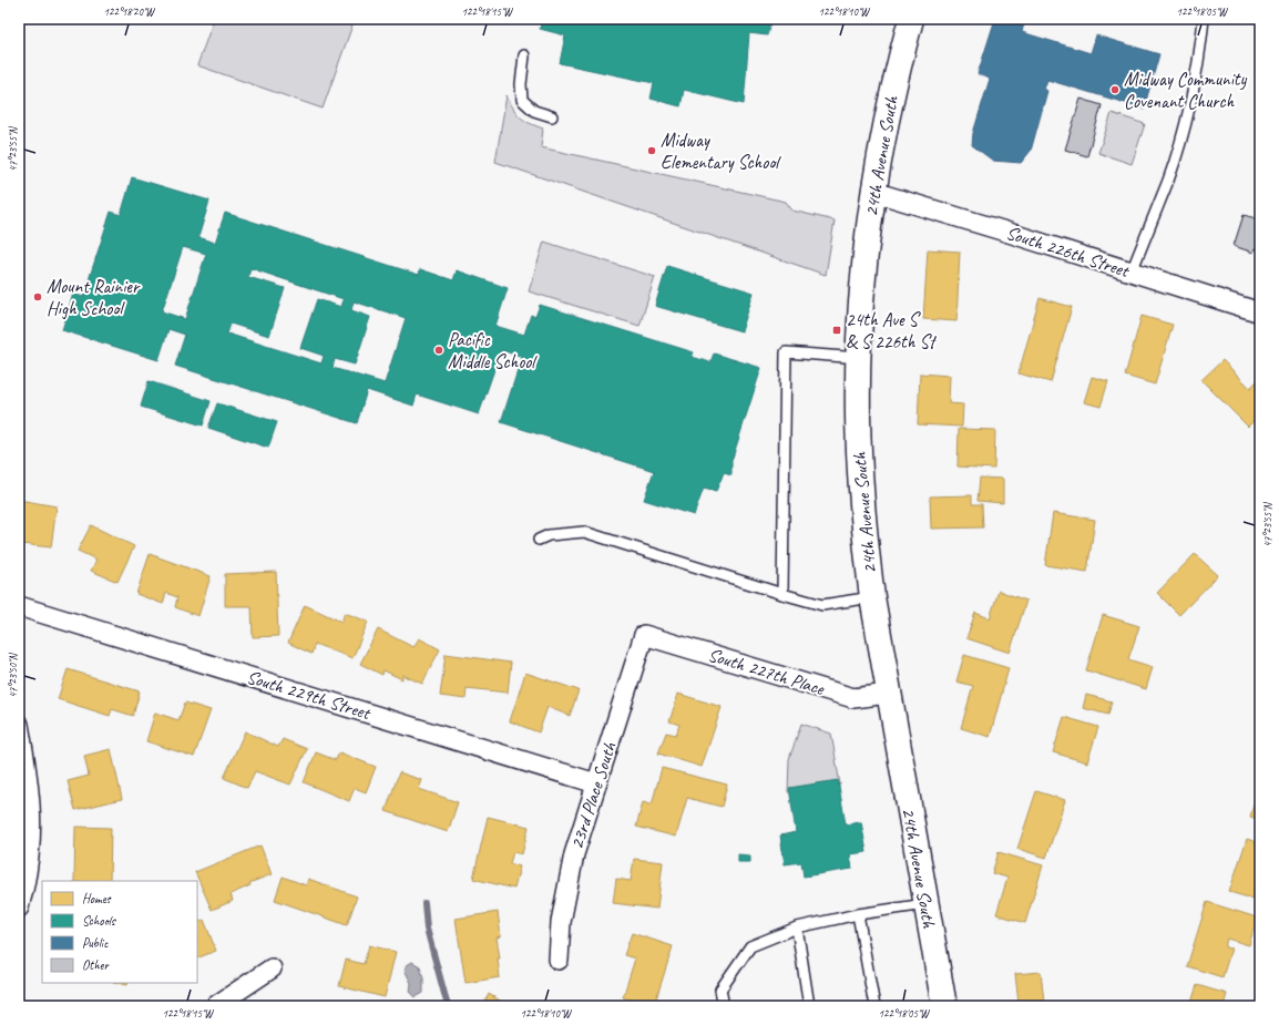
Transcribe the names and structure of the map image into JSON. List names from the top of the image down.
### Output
{
  "streets": {
    "street": [
      "24th Avenue South",
      "South 226th Street",
      "South 227th Place",
      "South 229th Street",
      "23rd Place South"
    ]
  },
  "crossings": [
    ["24th Avenue South", "South 226th Street"],
    ["24th Avenue South", "South 227th Place"],
    ["South 227th Place", "23rd Place South"],
    ["South 229th Street", "23rd Place South"]
  ],
  "places": {
    "other": [
      "Midway Community Covenant Church",
      "Midway Elementary School",
      "Mount Rainier High School",
      "Pacific Middle School"
    ],
    "transit": ["24th Ave S & S 226th St"]
  },
  "legend": [
    "Homes",
    "Schools",
    "Public",
    "Other"
  ],
  "coordinates": [
    "122°18'20\"W",
    "122°18'15\"W",
    "122°18'10\"W",
    "122°18'05\"W",
    "47°23'55\"N",
    "47°23'50\"N"
  ]
}
